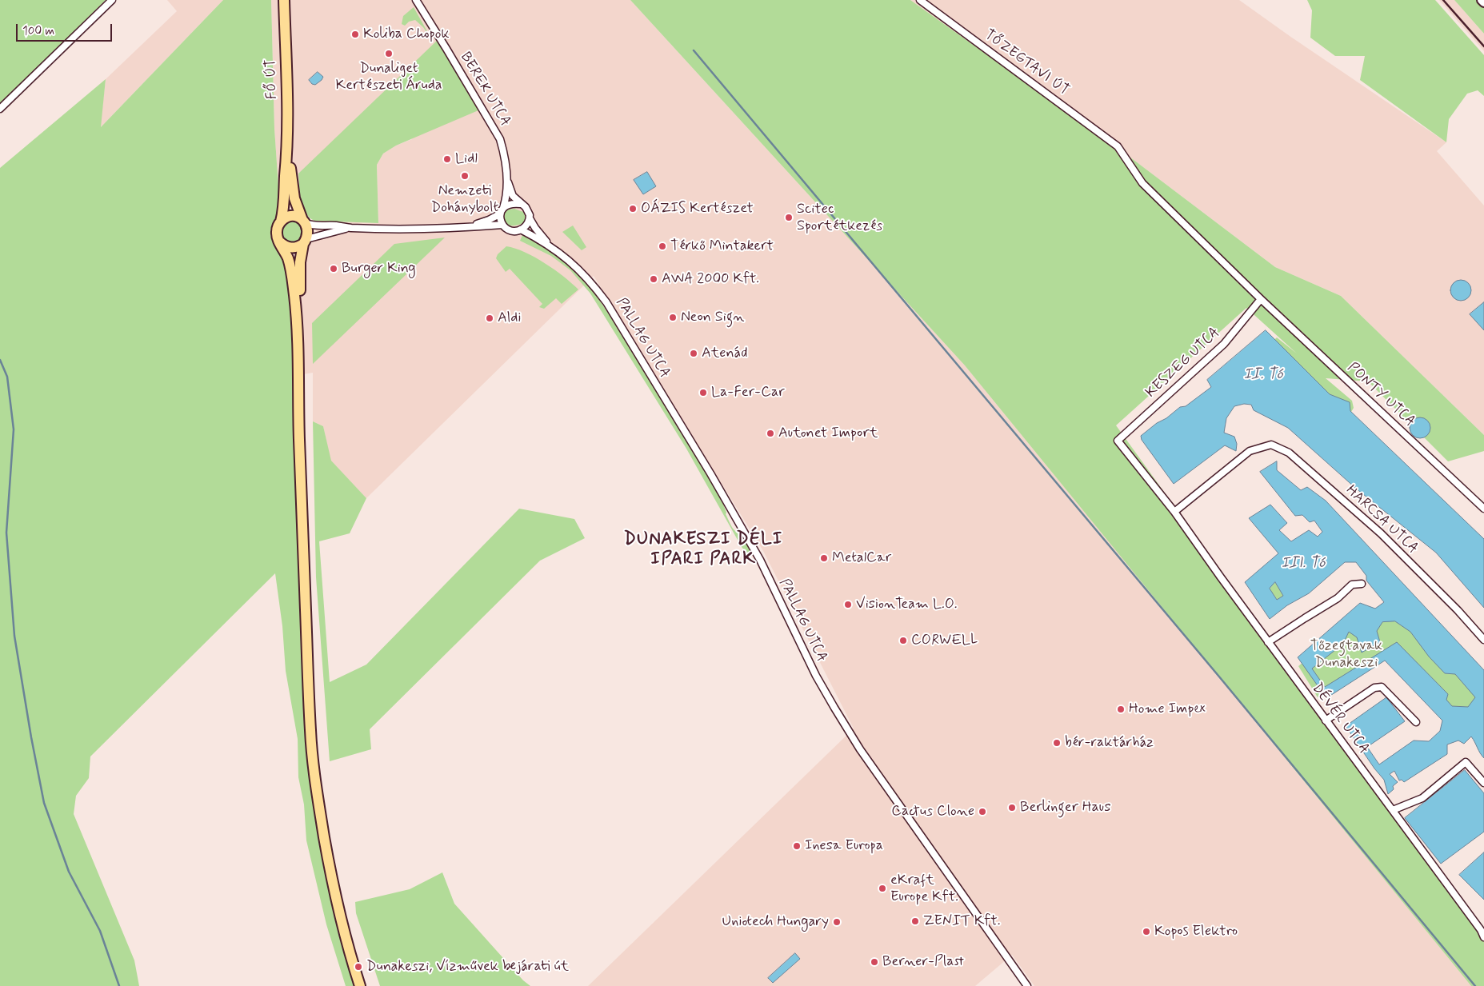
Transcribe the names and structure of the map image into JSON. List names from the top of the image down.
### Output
{
  "streets": {
    "main road": ["FŐ ÚT"],
    "street": [
      "TŐZEGTAVI ÚT",
      "BEREK UTCA",
      "PALLAG UTCA",
      "KESZEG UTCA",
      "PONTY UTCA",
      "HARCSA UTCA",
      "DÉVÉR UTCA"
    ]
  },
  "crossings": [
    ["TŐZEGTAVI ÚT", "KESZEG UTCA"],
    ["TŐZEGTAVI ÚT", "PONTY UTCA"],
    ["BEREK UTCA", "PALLAG UTCA"],
    ["KESZEG UTCA", "PONTY UTCA"],
    ["KESZEG UTCA", "DÉVÉR UTCA"],
    ["HARCSA UTCA", "DÉVÉR UTCA"]
  ],
  "districts": ["DUNAKESZI DÉLI IPARI PARK"],
  "water": ["II. Tó", "III. Tó"],
  "parks": ["Tőzegtavak Dunakeszi"],
  "places": [
    "Koliba Chopok",
    "Dunaliget Kertészeti Áruda",
    "Lidl",
    "Nemzeti Dohánybolt",
    "OÁZIS Kertészet",
    "Scitec Sportétkezés",
    "Térkő Mintakert",
    "Burger King",
    "AWA 2000 Kft.",
    "Neon Sign",
    "Aldi",
    "Atenád",
    "La-Fer-Car",
    "Autonet Import",
    "MetalCar",
    "VisionTeam L.O.",
    "CORWELL",
    "Home Impex",
    "bér-raktárház",
    "Berlinger Haus",
    "Cactus Clone",
    "Inesa Europa",
    "eKraft Europe Kft.",
    "ZENIT Kft.",
    "Uniotech Hungary",
    "Kopos Elektro",
    "Berner-Plast",
    "Dunakeszi, Vízművek bejárati út"
  ],
  "scale_bar": "100 m"
}
